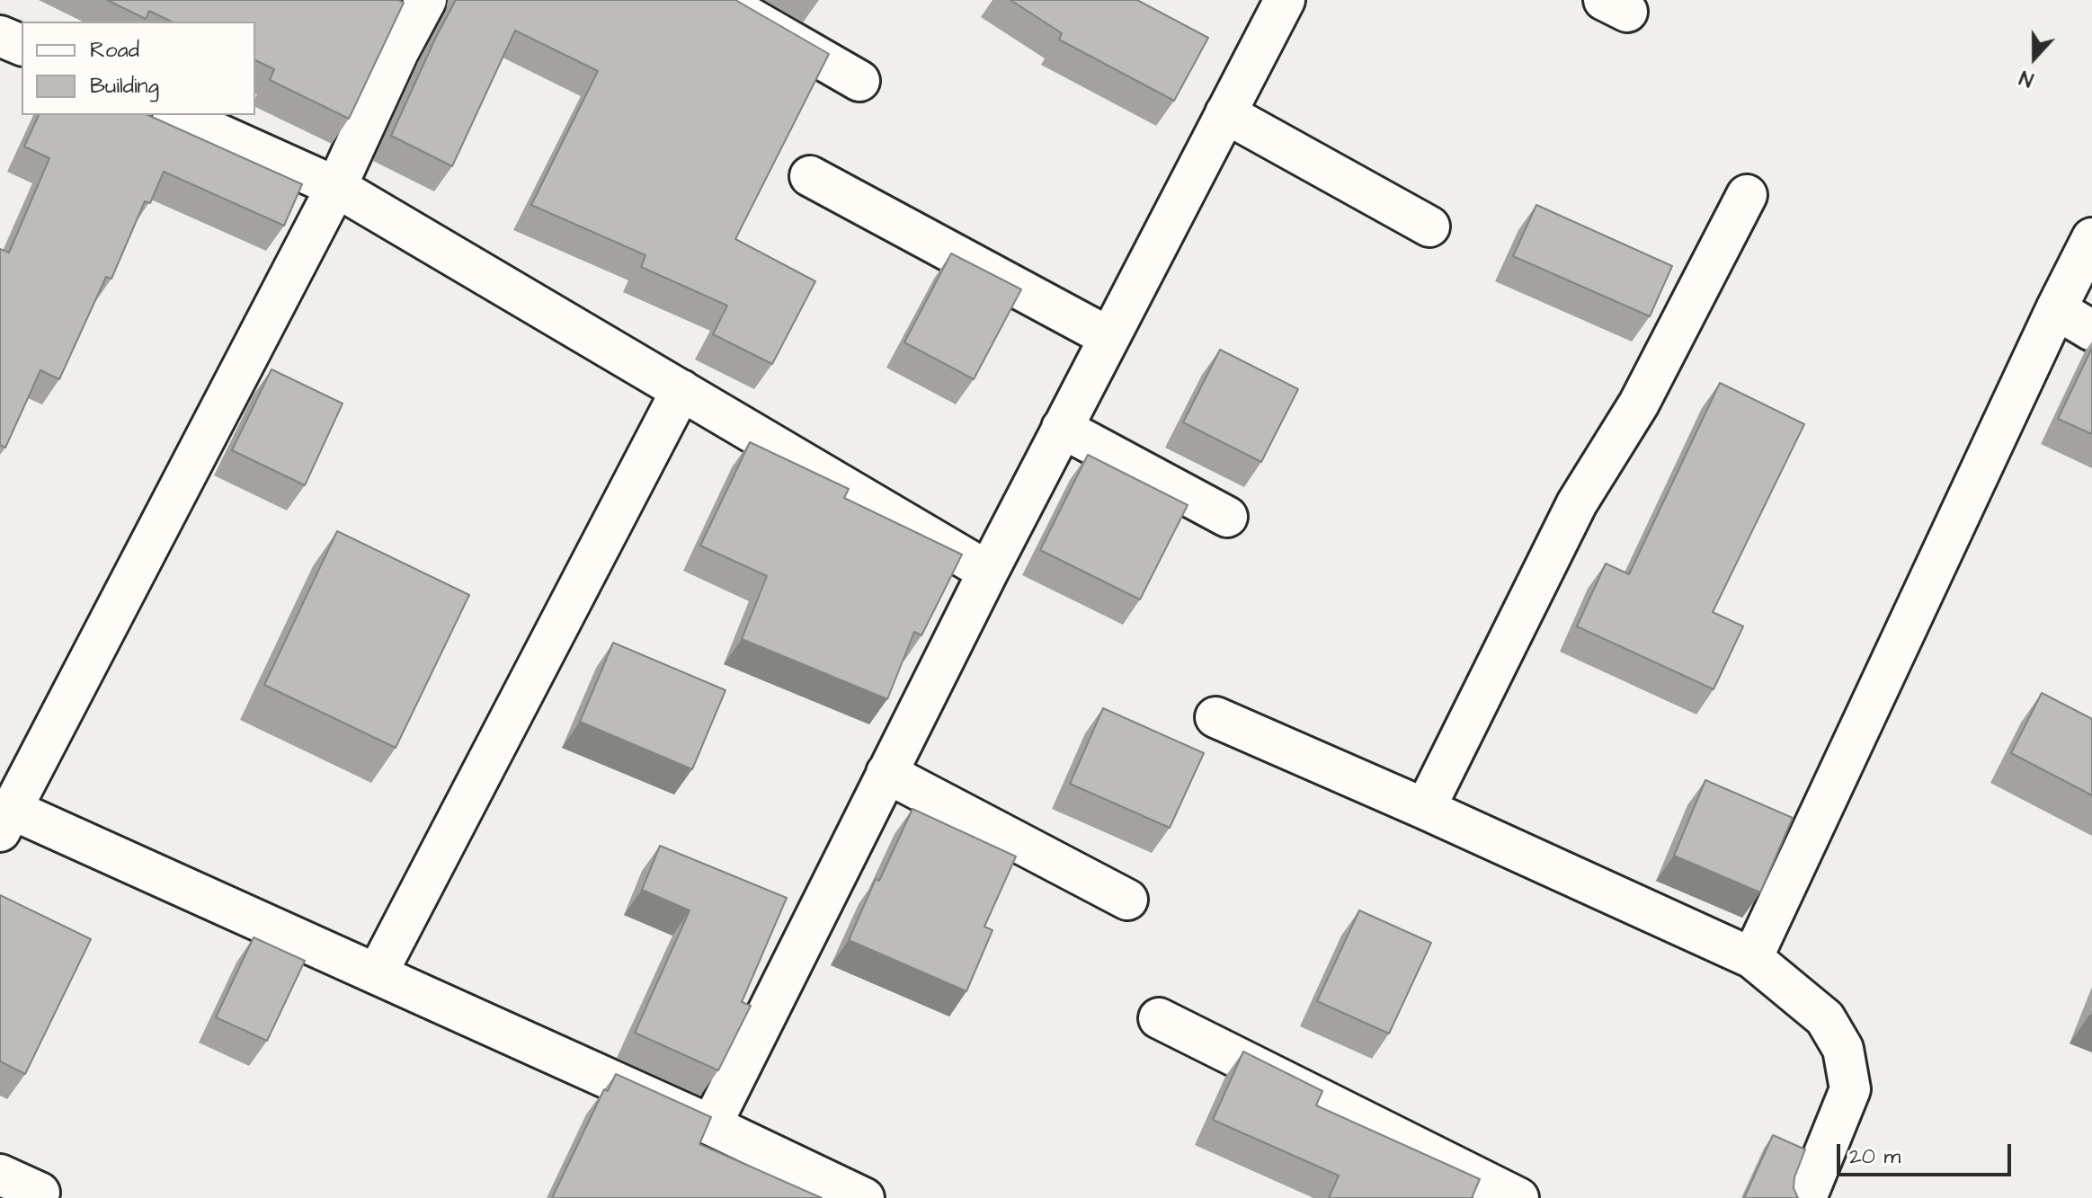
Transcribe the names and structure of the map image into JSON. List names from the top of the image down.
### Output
{
  "legend": ["Road", "Building"],
  "scale_bar": "20 m",
  "north": "bottom"
}
